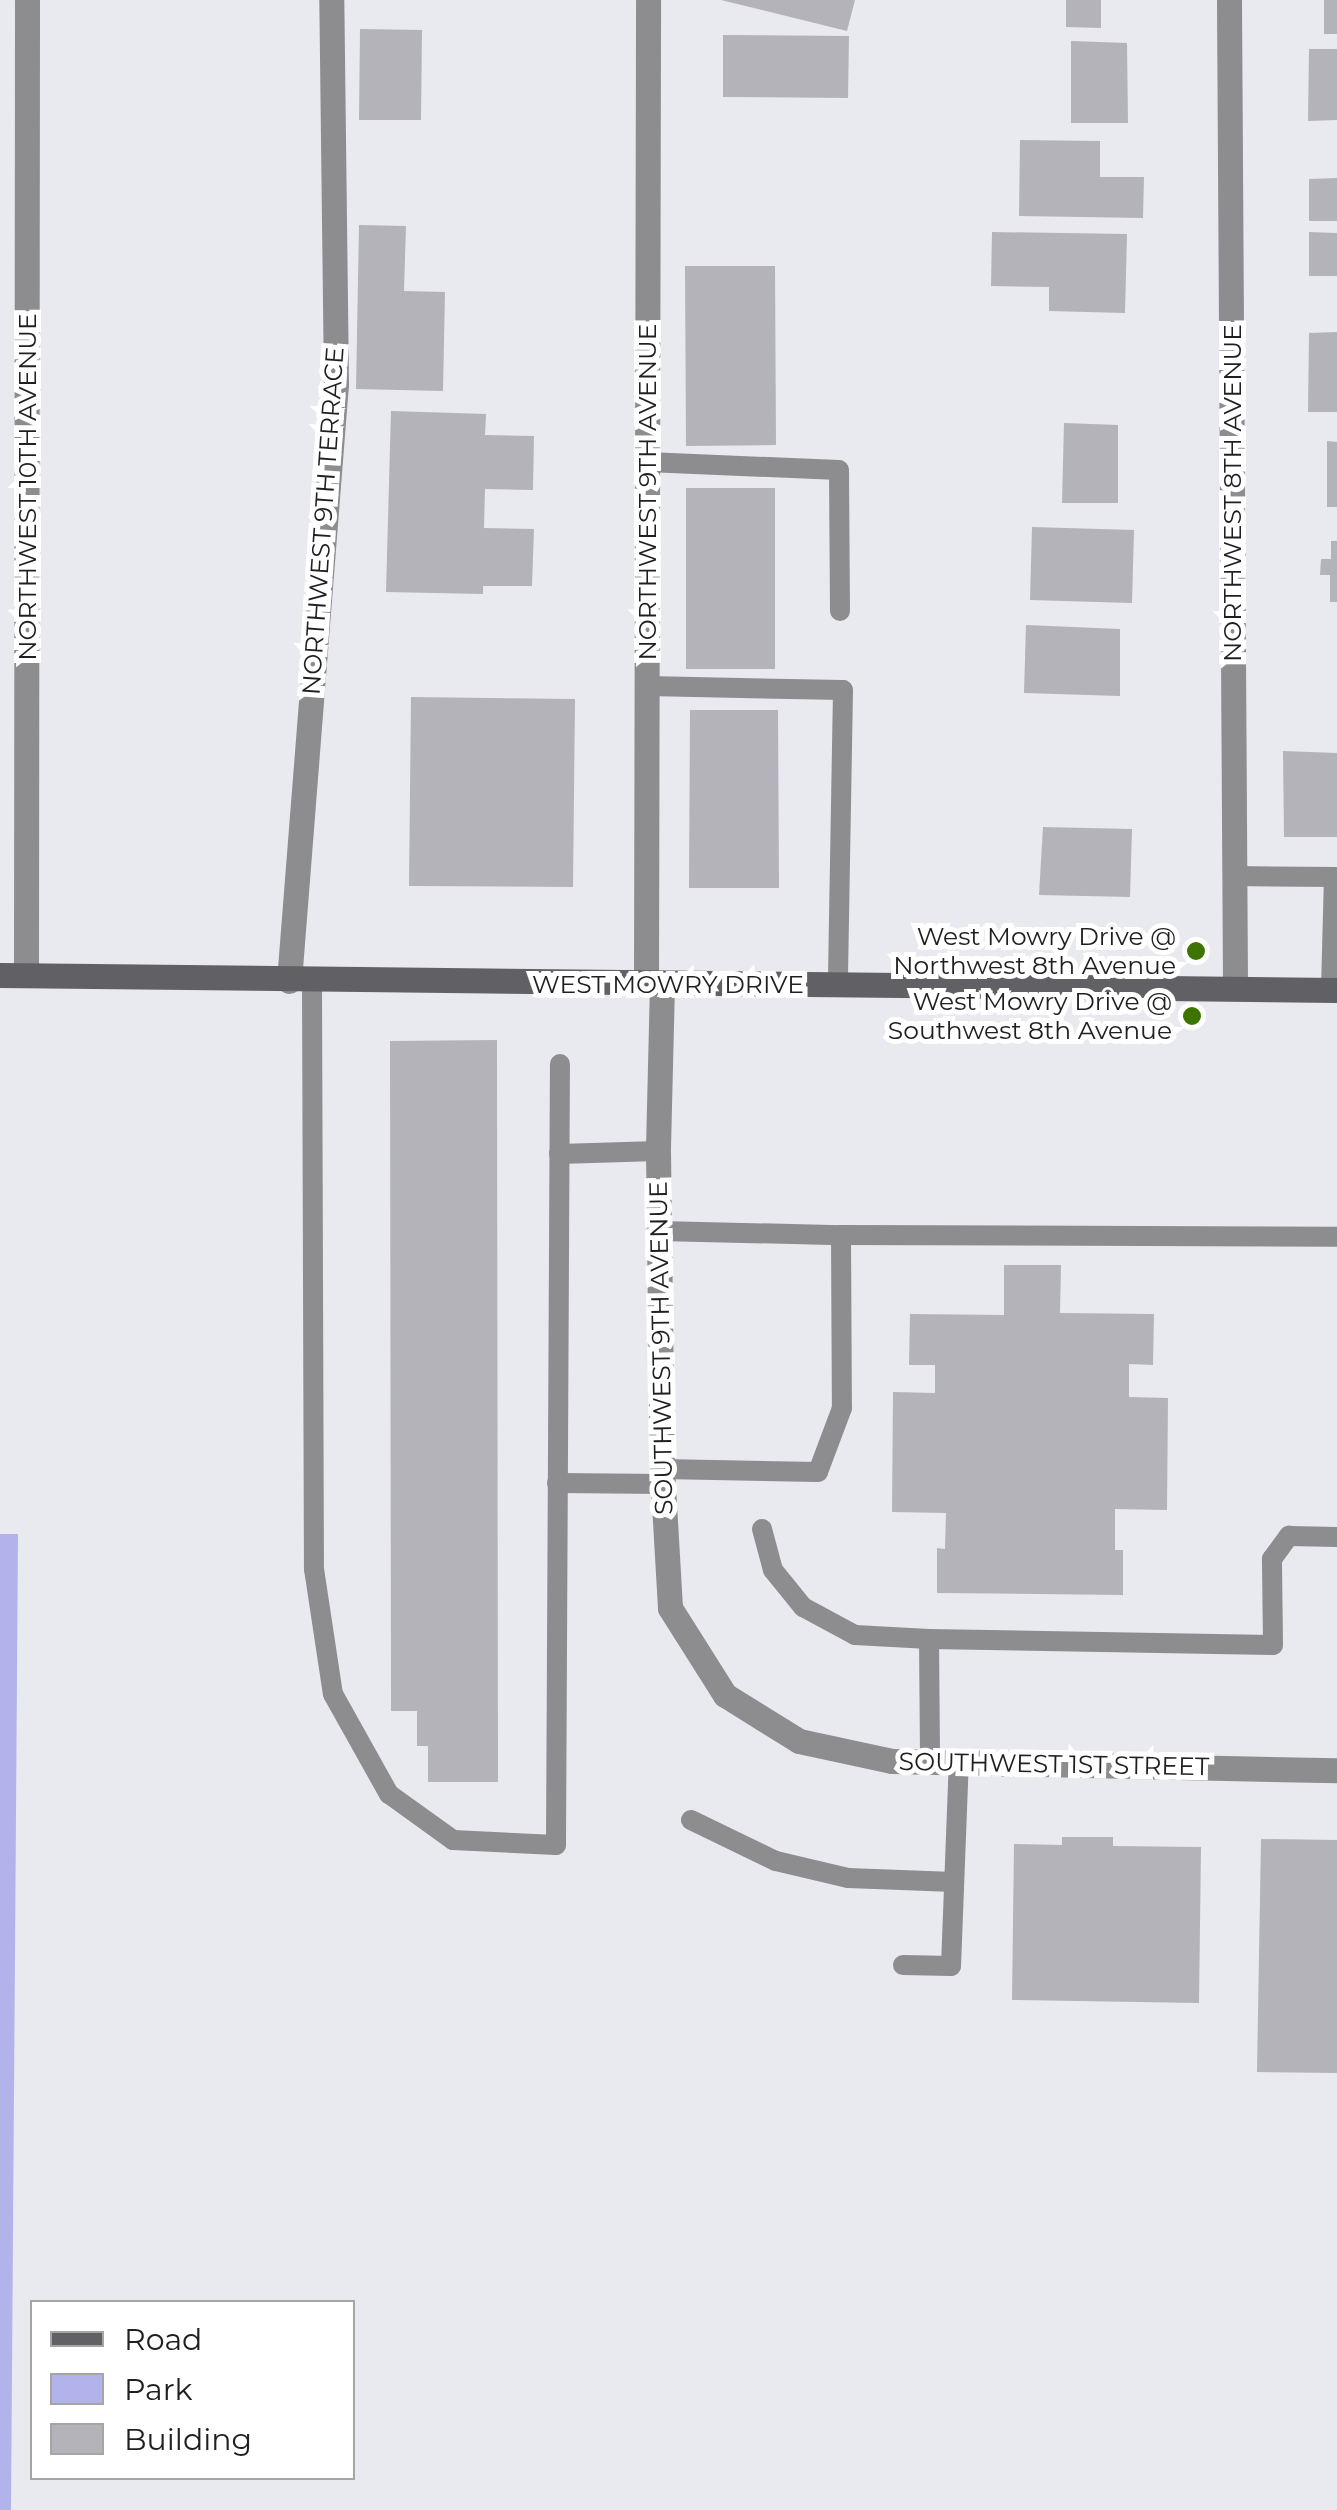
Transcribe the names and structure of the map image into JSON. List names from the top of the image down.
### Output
{
  "streets": {
    "street": [
      "NORTHWEST 10TH AVENUE",
      "NORTHWEST 9TH AVENUE",
      "NORTHWEST 8TH AVENUE",
      "NORTHWEST 9TH TERRACE",
      "WEST MOWRY DRIVE",
      "SOUTHWEST 9TH AVENUE",
      "SOUTHWEST 1ST STREET"
    ]
  },
  "crossings": [
    ["NORTHWEST 10TH AVENUE", "WEST MOWRY DRIVE"],
    ["NORTHWEST 9TH AVENUE", "WEST MOWRY DRIVE"],
    ["NORTHWEST 9TH AVENUE", "SOUTHWEST 9TH AVENUE"],
    ["NORTHWEST 8TH AVENUE", "WEST MOWRY DRIVE"],
    ["NORTHWEST 9TH TERRACE", "WEST MOWRY DRIVE"],
    ["WEST MOWRY DRIVE", "SOUTHWEST 9TH AVENUE"],
    ["SOUTHWEST 9TH AVENUE", "SOUTHWEST 1ST STREET"]
  ],
  "places": ["West Mowry Drive @ Northwest 8th Avenue", "West Mowry Drive @ Southwest 8th Avenue"],
  "legend": ["Road", "Park", "Building"]
}
